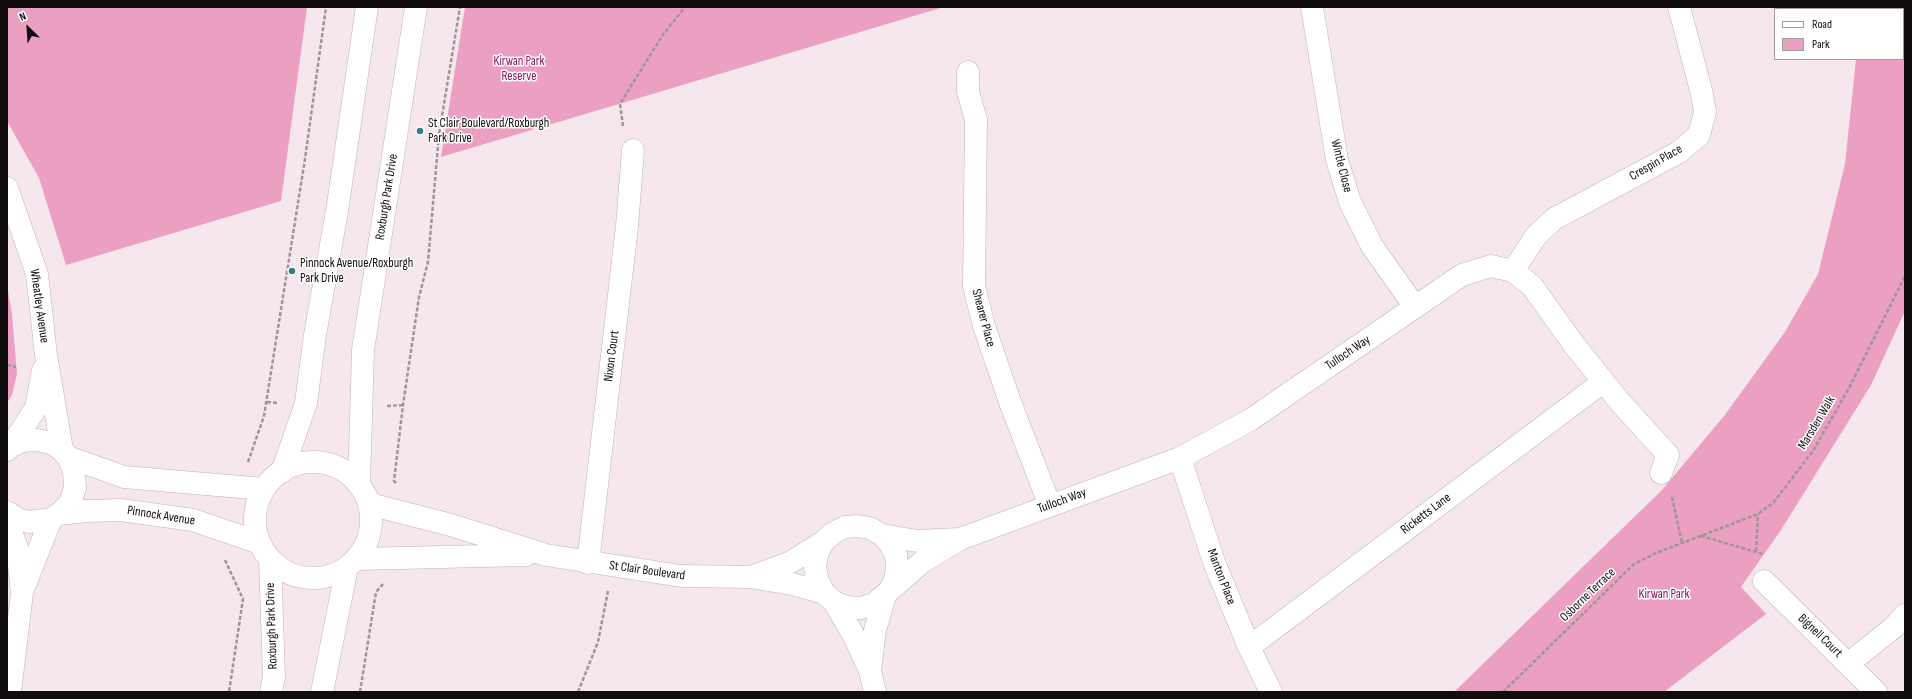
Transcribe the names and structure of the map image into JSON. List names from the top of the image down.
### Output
{
  "streets": {
    "street": [
      "Crespin Place",
      "Wintle Close",
      "Roxburgh Park Drive",
      "Wheatley Avenue",
      "Shearer Place",
      "Tulloch Way",
      "Nixon Court",
      "Ricketts Lane",
      "Pinnock Avenue",
      "St Clair Boulevard",
      "Manton Place",
      "Bignell Court"
    ],
    "path": ["Marsden Walk", "Osborne Terrace"]
  },
  "crossings": [
    ["Crespin Place", "Tulloch Way"],
    ["Wintle Close", "Tulloch Way"],
    ["Roxburgh Park Drive", "Pinnock Avenue"],
    ["Roxburgh Park Drive", "St Clair Boulevard"],
    ["Wheatley Avenue", "Pinnock Avenue"],
    ["Shearer Place", "Tulloch Way"],
    ["Tulloch Way", "Ricketts Lane"],
    ["Tulloch Way", "St Clair Boulevard"],
    ["Tulloch Way", "Manton Place"],
    ["Nixon Court", "St Clair Boulevard"],
    ["Marsden Walk", "Osborne Terrace"],
    ["Ricketts Lane", "Manton Place"],
    ["Pinnock Avenue", "St Clair Boulevard"]
  ],
  "parks": ["Kirwan Park Reserve", "Kirwan Park"],
  "places": ["St Clair Boulevard/Roxburgh Park Drive", "Pinnock Avenue/Roxburgh Park Drive"],
  "legend": ["Road", "Park"],
  "north": "top left"
}
